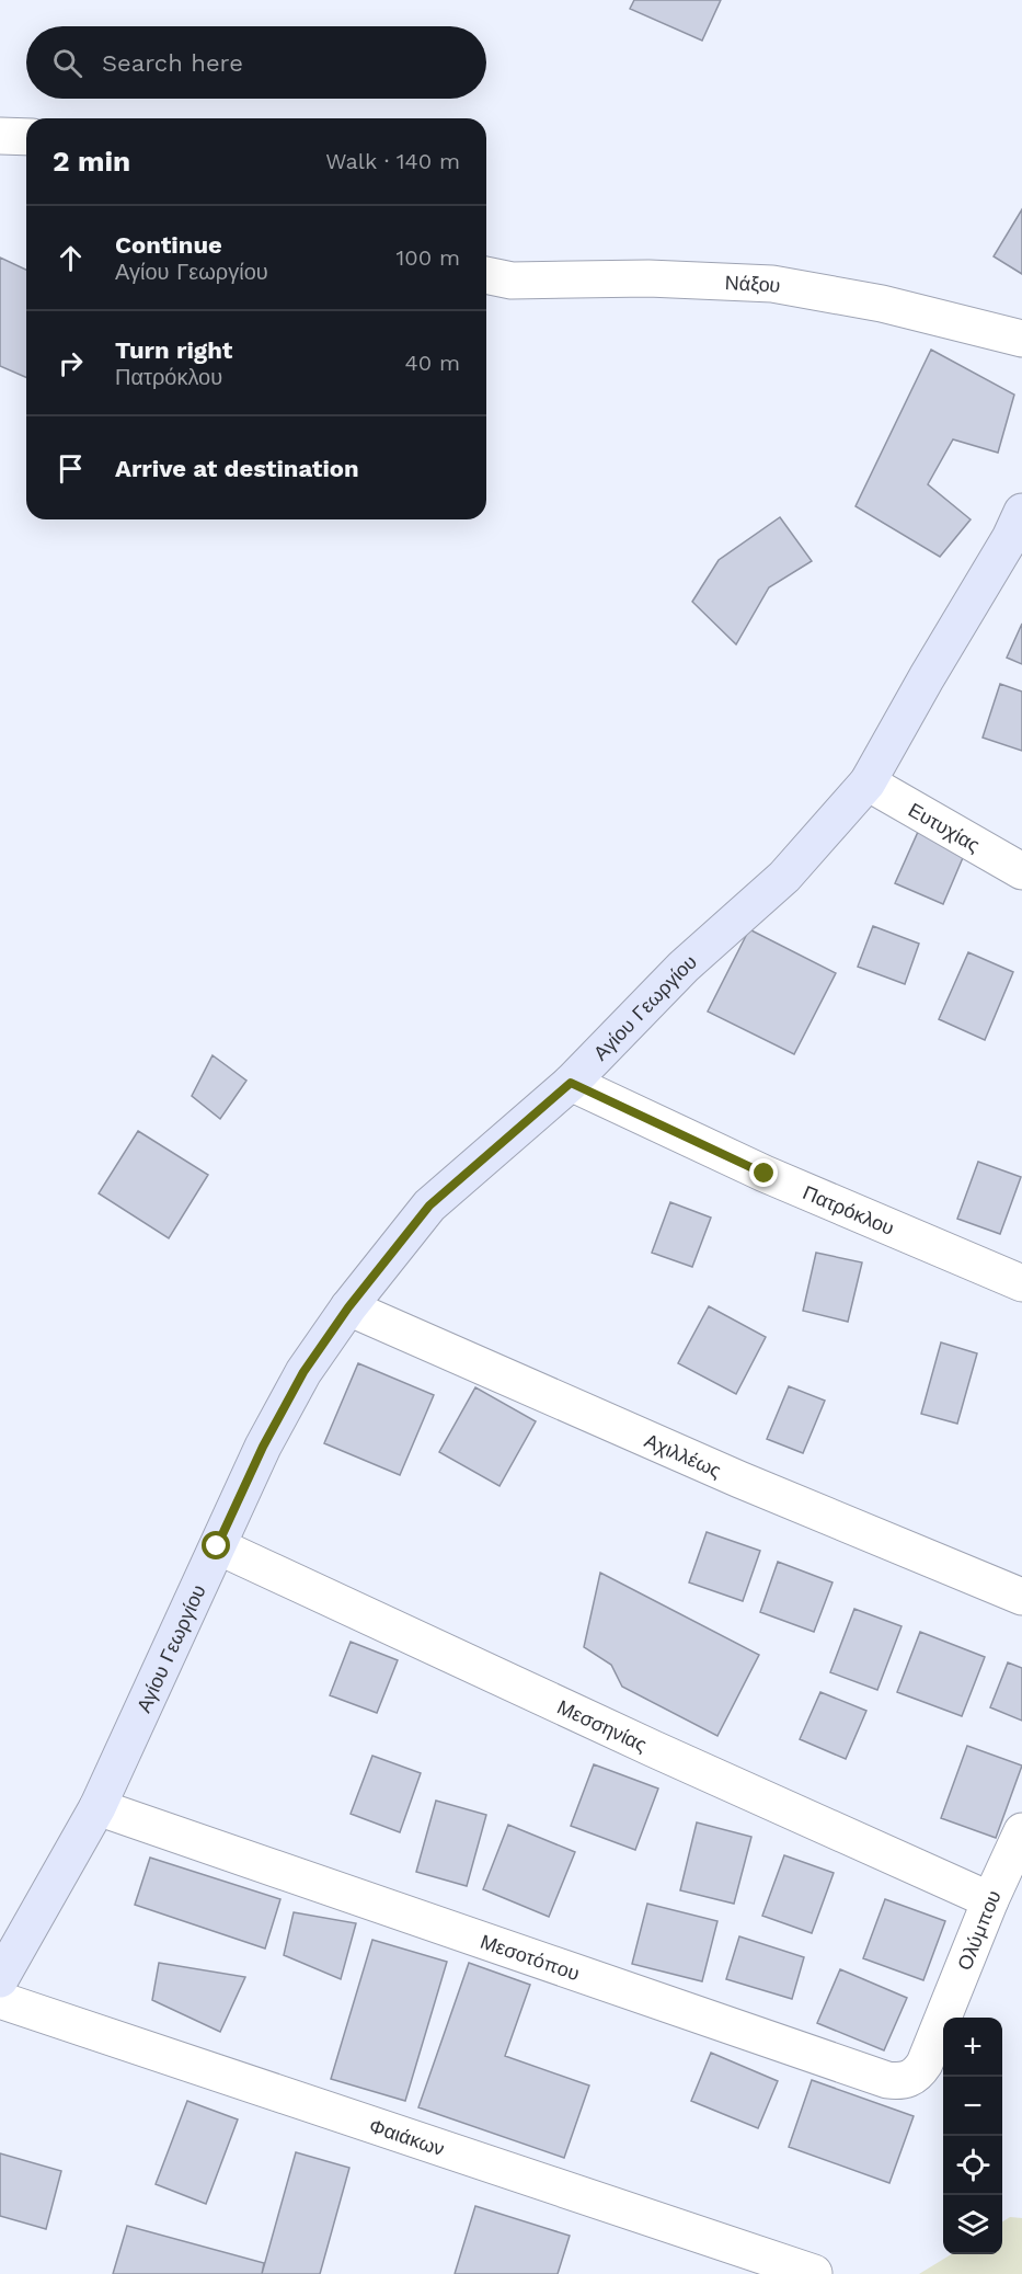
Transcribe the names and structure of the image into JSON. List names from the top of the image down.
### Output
{
  "streets": {
    "street": [
      "Νάξου",
      "Ευτυχίας",
      "Αγίου Γεωργίου",
      "Πατρόκλου",
      "Αχιλλέως",
      "Μεσσηνίας",
      "Ολύμπου",
      "Μεσοτόπου",
      "Φαιάκων"
    ]
  },
  "crossings": [
    ["Ευτυχίας", "Αγίου Γεωργίου"],
    ["Αγίου Γεωργίου", "Πατρόκλου"],
    ["Αγίου Γεωργίου", "Αχιλλέως"],
    ["Αγίου Γεωργίου", "Μεσσηνίας"],
    ["Αγίου Γεωργίου", "Μεσοτόπου"],
    ["Μεσσηνίας", "Ολύμπου"],
    ["Ολύμπου", "Μεσοτόπου"]
  ],
  "page": {
    "search": "Search here",
    "heading": ["2 min", "Walk · 140 m"],
    "list": [
      ["Continue", "Αγίου Γεωργίου", "100 m"],
      ["Turn right", "Πατρόκλου", "40 m"],
      "Arrive at destination"
    ],
    "map_buttons": ["+", "−"]
  }
}
